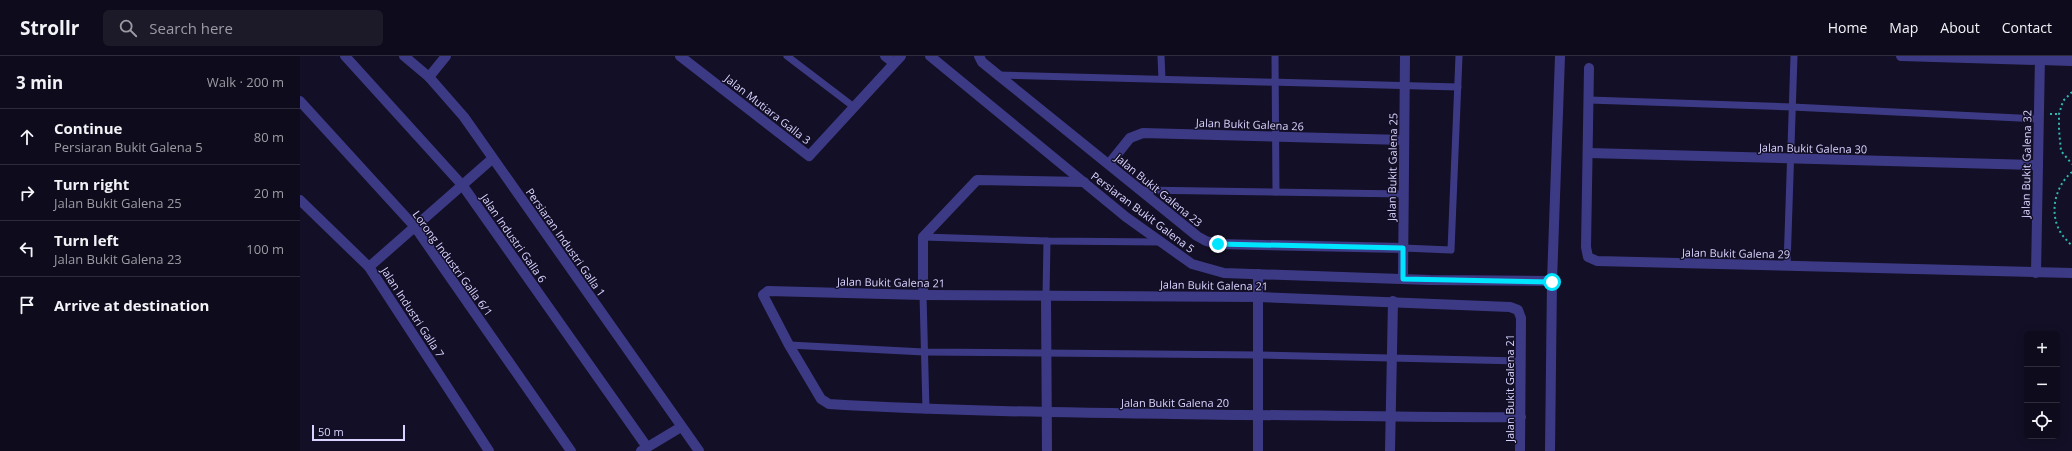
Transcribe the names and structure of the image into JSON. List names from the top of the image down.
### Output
{
  "streets": {
    "street": [
      "Jalan Mutiara Galla 3",
      "Jalan Bukit Galena 26",
      "Jalan Bukit Galena 30",
      "Jalan Bukit Galena 32",
      "Jalan Bukit Galena 25",
      "Jalan Bukit Galena 23",
      "Persiaran Bukit Galena 5",
      "Jalan Industri Galla 6",
      "Persiaran Industri Galla 1",
      "Jalan Bukit Galena 29",
      "Lorong Industri Galla 6/1",
      "Jalan Bukit Galena 21",
      "Jalan Industri Galla 7",
      "Jalan Bukit Galena 20"
    ]
  },
  "crossings": [
    ["Jalan Bukit Galena 26", "Jalan Bukit Galena 25"],
    ["Jalan Bukit Galena 26", "Jalan Bukit Galena 23"],
    ["Jalan Bukit Galena 30", "Jalan Bukit Galena 32"],
    ["Jalan Bukit Galena 30", "Jalan Bukit Galena 29"],
    ["Jalan Bukit Galena 32", "Jalan Bukit Galena 29"],
    ["Jalan Bukit Galena 25", "Jalan Bukit Galena 23"],
    ["Jalan Bukit Galena 25", "Persiaran Bukit Galena 5"],
    ["Jalan Bukit Galena 21", "Jalan Bukit Galena 20"]
  ],
  "scale_bar": "50 m",
  "page": {
    "header": "Strollr",
    "search": "Search here",
    "nav": [
      "Home",
      "Map",
      "About",
      "Contact"
    ],
    "heading": ["3 min", "Walk · 200 m"],
    "list": [
      ["Continue", "Persiaran Bukit Galena 5", "80 m"],
      ["Turn right", "Jalan Bukit Galena 25", "20 m"],
      ["Turn left", "Jalan Bukit Galena 23", "100 m"],
      "Arrive at destination"
    ],
    "map_buttons": ["+", "−"],
    "scale": "50 m"
  }
}
